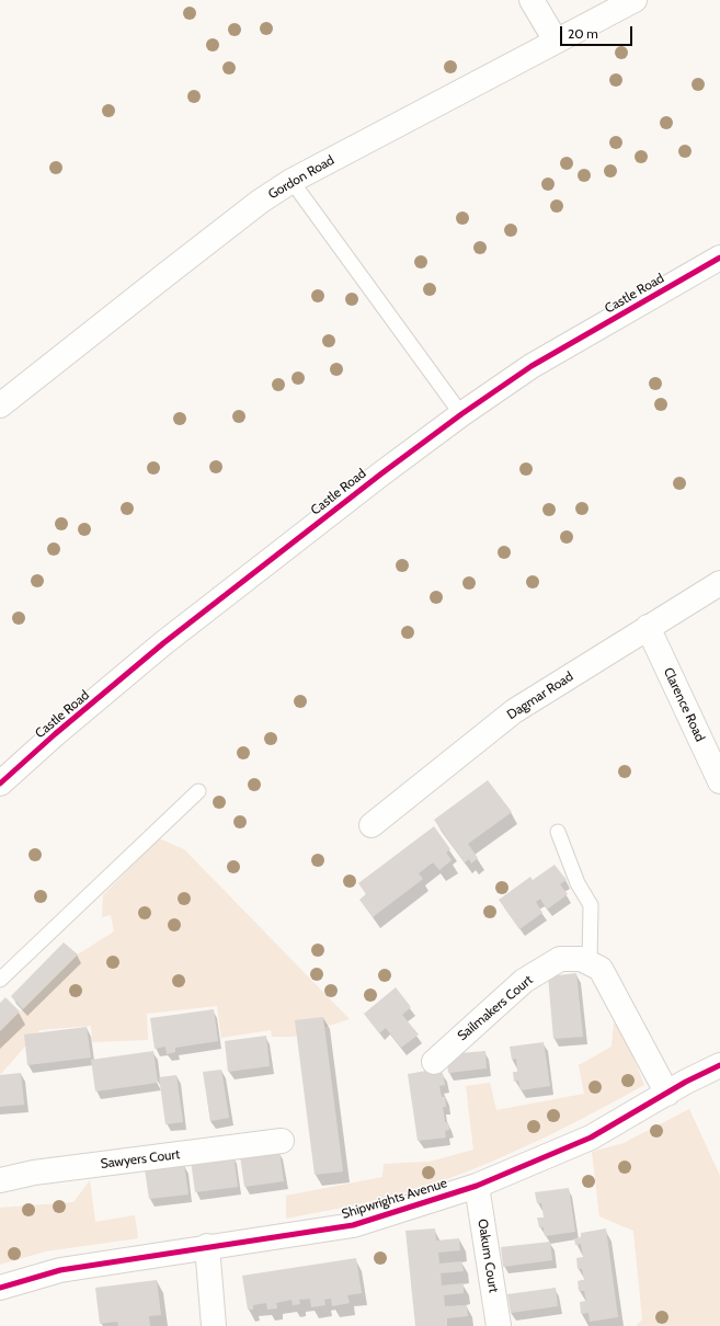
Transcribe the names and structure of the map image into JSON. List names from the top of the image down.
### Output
{
  "streets": {
    "street": [
      "Gordon Road",
      "Castle Road",
      "Dagmar Road",
      "Clarence Road",
      "Sailmakers Court",
      "Sawyers Court",
      "Shipwrights Avenue",
      "Oakum Court"
    ]
  },
  "crossings": [
    ["Dagmar Road", "Clarence Road"],
    ["Shipwrights Avenue", "Oakum Court"]
  ],
  "scale_bar": "20 m"
}
